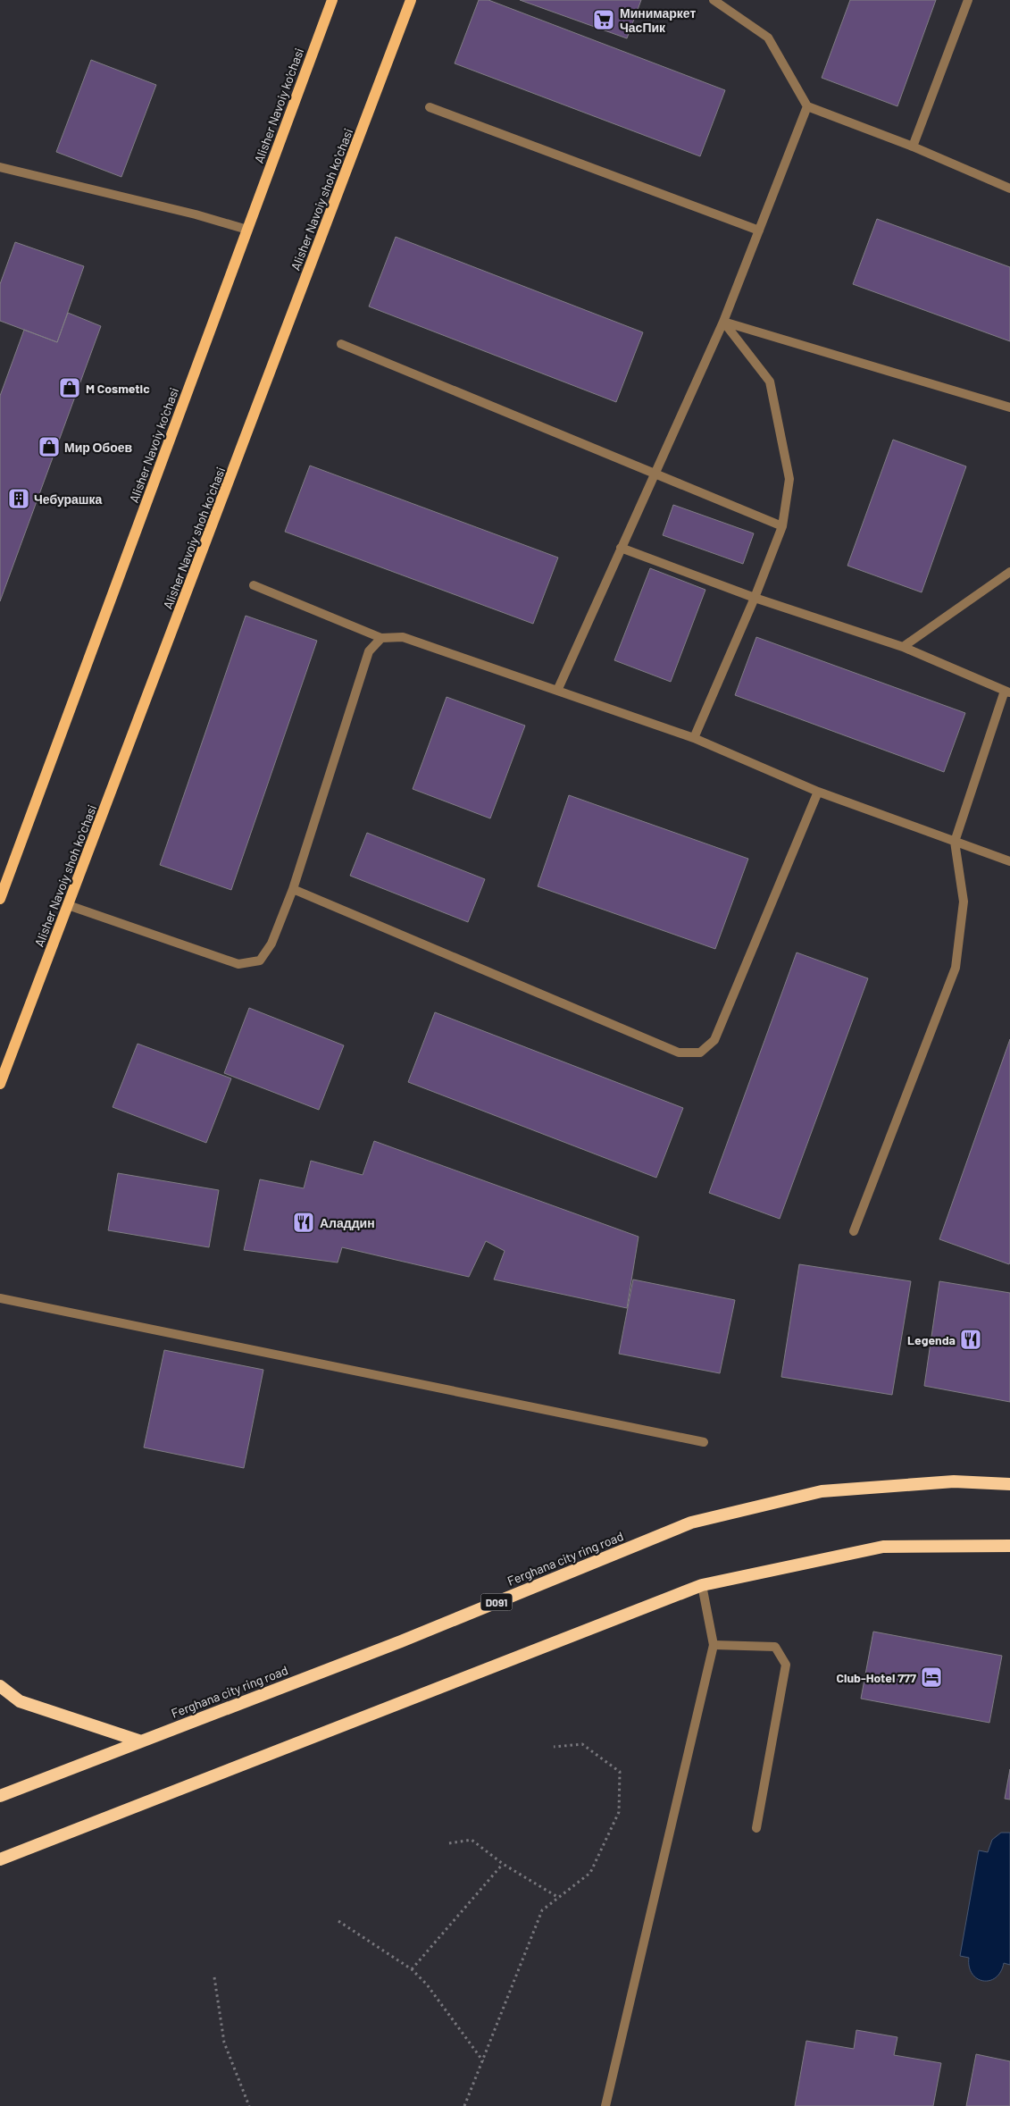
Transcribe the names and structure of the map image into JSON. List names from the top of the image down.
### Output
{
  "streets": {
    "highway": ["Ferghana city ring road", "D091"],
    "main road": ["Alisher Navoiy ko'chasi", "Alisher Navoiy shoh koʻchasi"]
  },
  "places": {
    "supermarket": ["Минимаркет ЧасПик"],
    "shop": ["M Cosmetic", "Мир Обоев"],
    "building": ["Чебурашка"],
    "restaurant": ["Аладдин", "Legenda"],
    "hotel": ["Club-Hotel 777"]
  }
}
